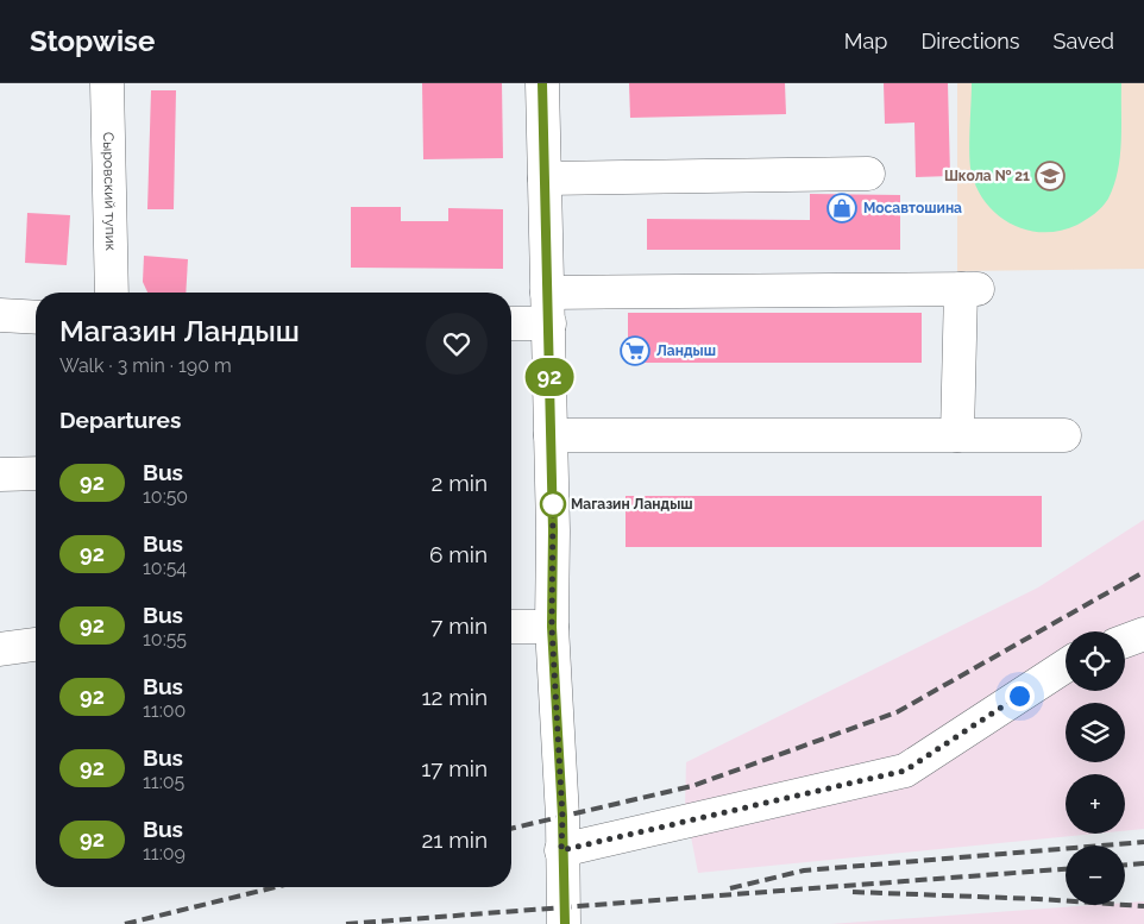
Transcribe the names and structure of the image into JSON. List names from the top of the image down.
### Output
{
  "streets": {
    "street": ["Сыровский тупик"]
  },
  "places": {
    "school or university": ["Школа № 21"],
    "shop": ["Мосавтошина"],
    "supermarket": ["Ландыш"],
    "other": ["Магазин Ландыш"]
  },
  "lines": ["bus line 92"],
  "page": {
    "header": "Stopwise",
    "nav": ["Map", "Directions", "Saved"],
    "on_map": "92",
    "heading": [
      ["Магазин Ландыш", "Walk · 3 min · 190 m"],
      "Departures"
    ],
    "list": [
      {
        "mark": "92",
        "name": "Bus",
        "note": "10:50",
        "value": "2 min"
      },
      {
        "mark": "92",
        "name": "Bus",
        "note": "10:54",
        "value": "6 min"
      },
      {
        "mark": "92",
        "name": "Bus",
        "note": "10:55",
        "value": "7 min"
      },
      {
        "mark": "92",
        "name": "Bus",
        "note": "11:00",
        "value": "12 min"
      },
      {
        "mark": "92",
        "name": "Bus",
        "note": "11:05",
        "value": "17 min"
      },
      {
        "mark": "92",
        "name": "Bus",
        "note": "11:09",
        "value": "21 min"
      }
    ],
    "map_buttons": ["+", "−"]
  }
}
